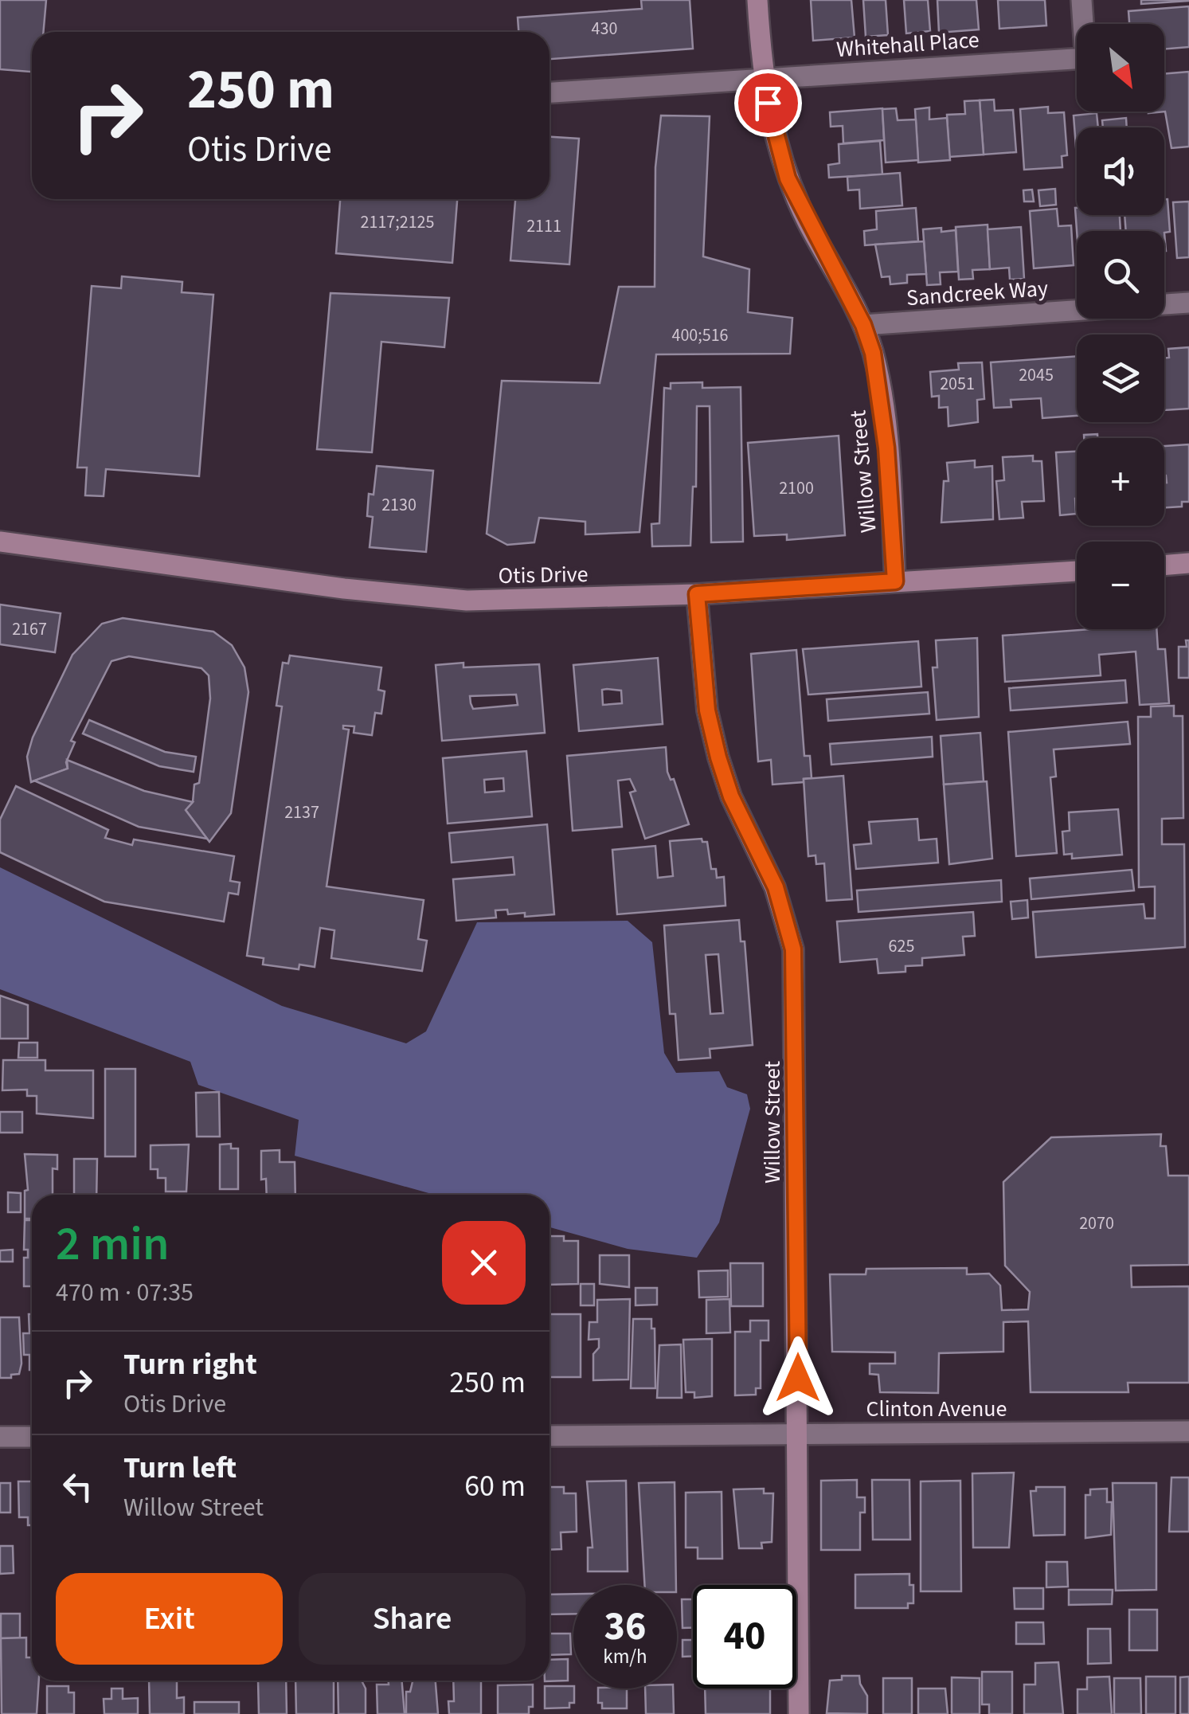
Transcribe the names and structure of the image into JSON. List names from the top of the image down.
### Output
{
  "streets": {
    "street": [
      "Whitehall Place",
      "Sandcreek Way",
      "Willow Street",
      "Otis Drive",
      "Clinton Avenue"
    ]
  },
  "crossings": [
    ["Whitehall Place", "Willow Street"],
    ["Sandcreek Way", "Willow Street"],
    ["Willow Street", "Otis Drive"],
    ["Willow Street", "Clinton Avenue"]
  ],
  "house_numbers": [
    "430",
    "2117;2125",
    "2111",
    "400;516",
    "2045",
    "2051",
    "2100",
    "2130",
    "2167",
    "2137",
    "625",
    "2070"
  ],
  "north": "bottom right",
  "page": {
    "map_buttons": ["+", "−"],
    "turn": ["250 m", "Otis Drive"],
    "heading": ["2 min", "470 m · 07:35"],
    "list": [
      {
        "name": "Turn right",
        "note": "Otis Drive",
        "value": "250 m"
      },
      {
        "name": "Turn left",
        "note": "Willow Street",
        "value": "60 m"
      }
    ],
    "buttons": ["Exit", "Share"],
    "speed": "36 km/h",
    "limit": "40"
  }
}
